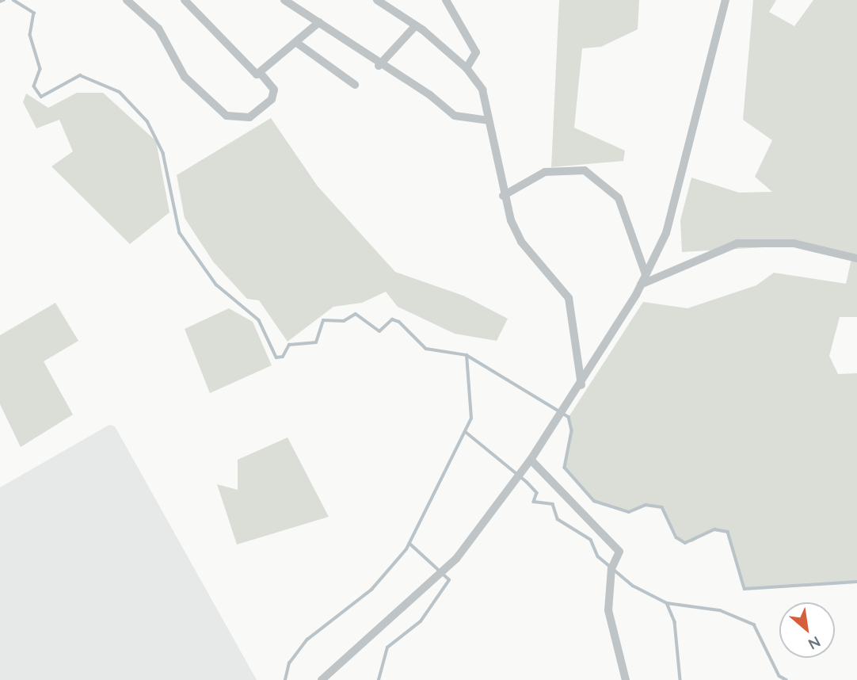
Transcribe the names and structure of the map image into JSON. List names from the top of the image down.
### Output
{
  "north": "bottom right"
}
